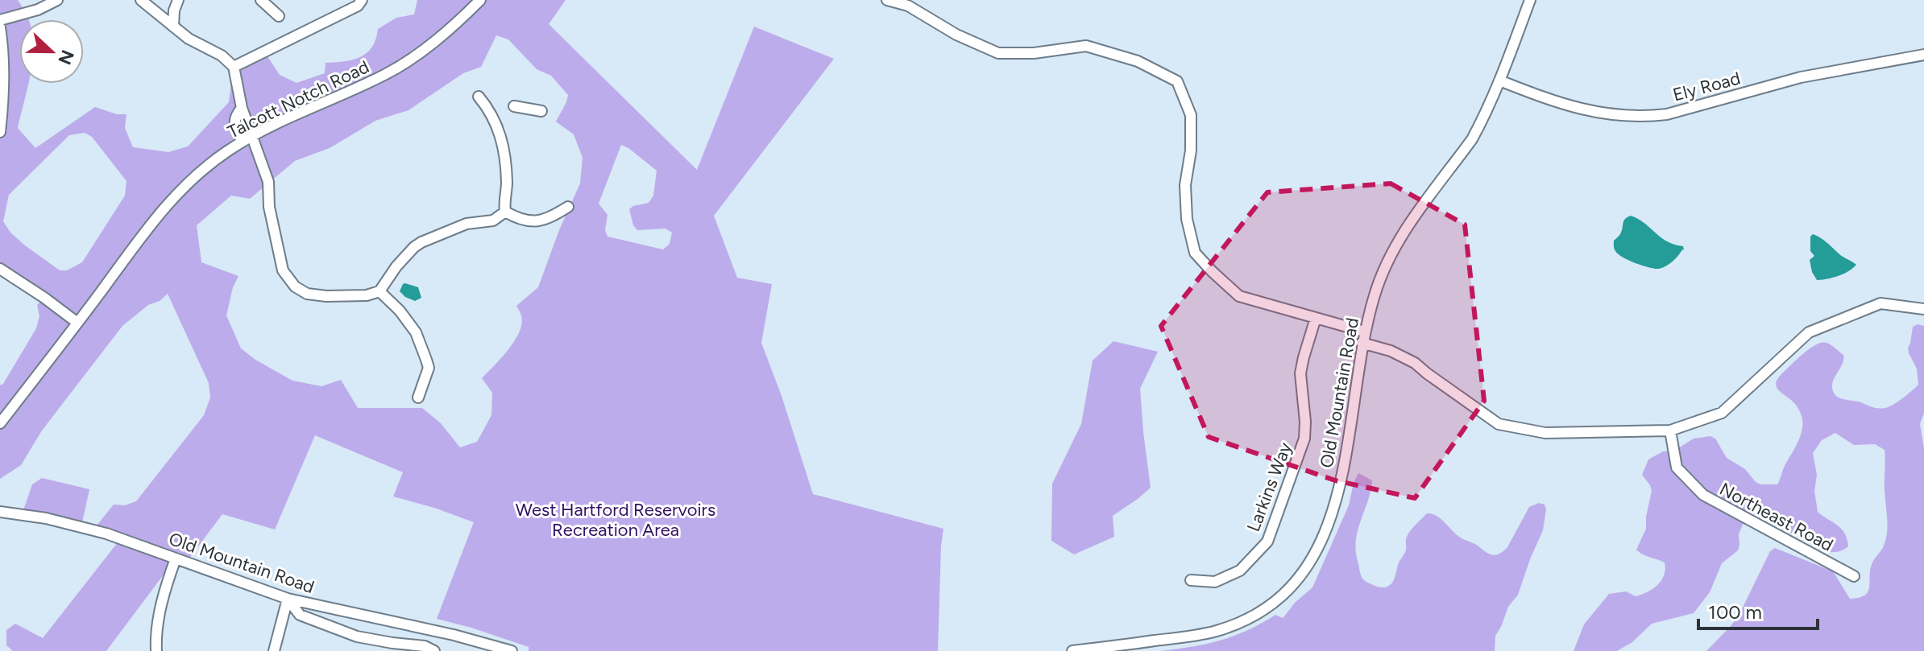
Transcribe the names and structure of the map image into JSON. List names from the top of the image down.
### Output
{
  "streets": {
    "street": [
      "Ely Road",
      "Talcott Notch Road",
      "Old Mountain Road",
      "Larkins Way",
      "Northeast Road"
    ]
  },
  "crossings": [
    ["Ely Road", "Old Mountain Road"]
  ],
  "parks": ["West Hartford Reservoirs Recreation Area"],
  "scale_bar": "100 m",
  "north": "right"
}
